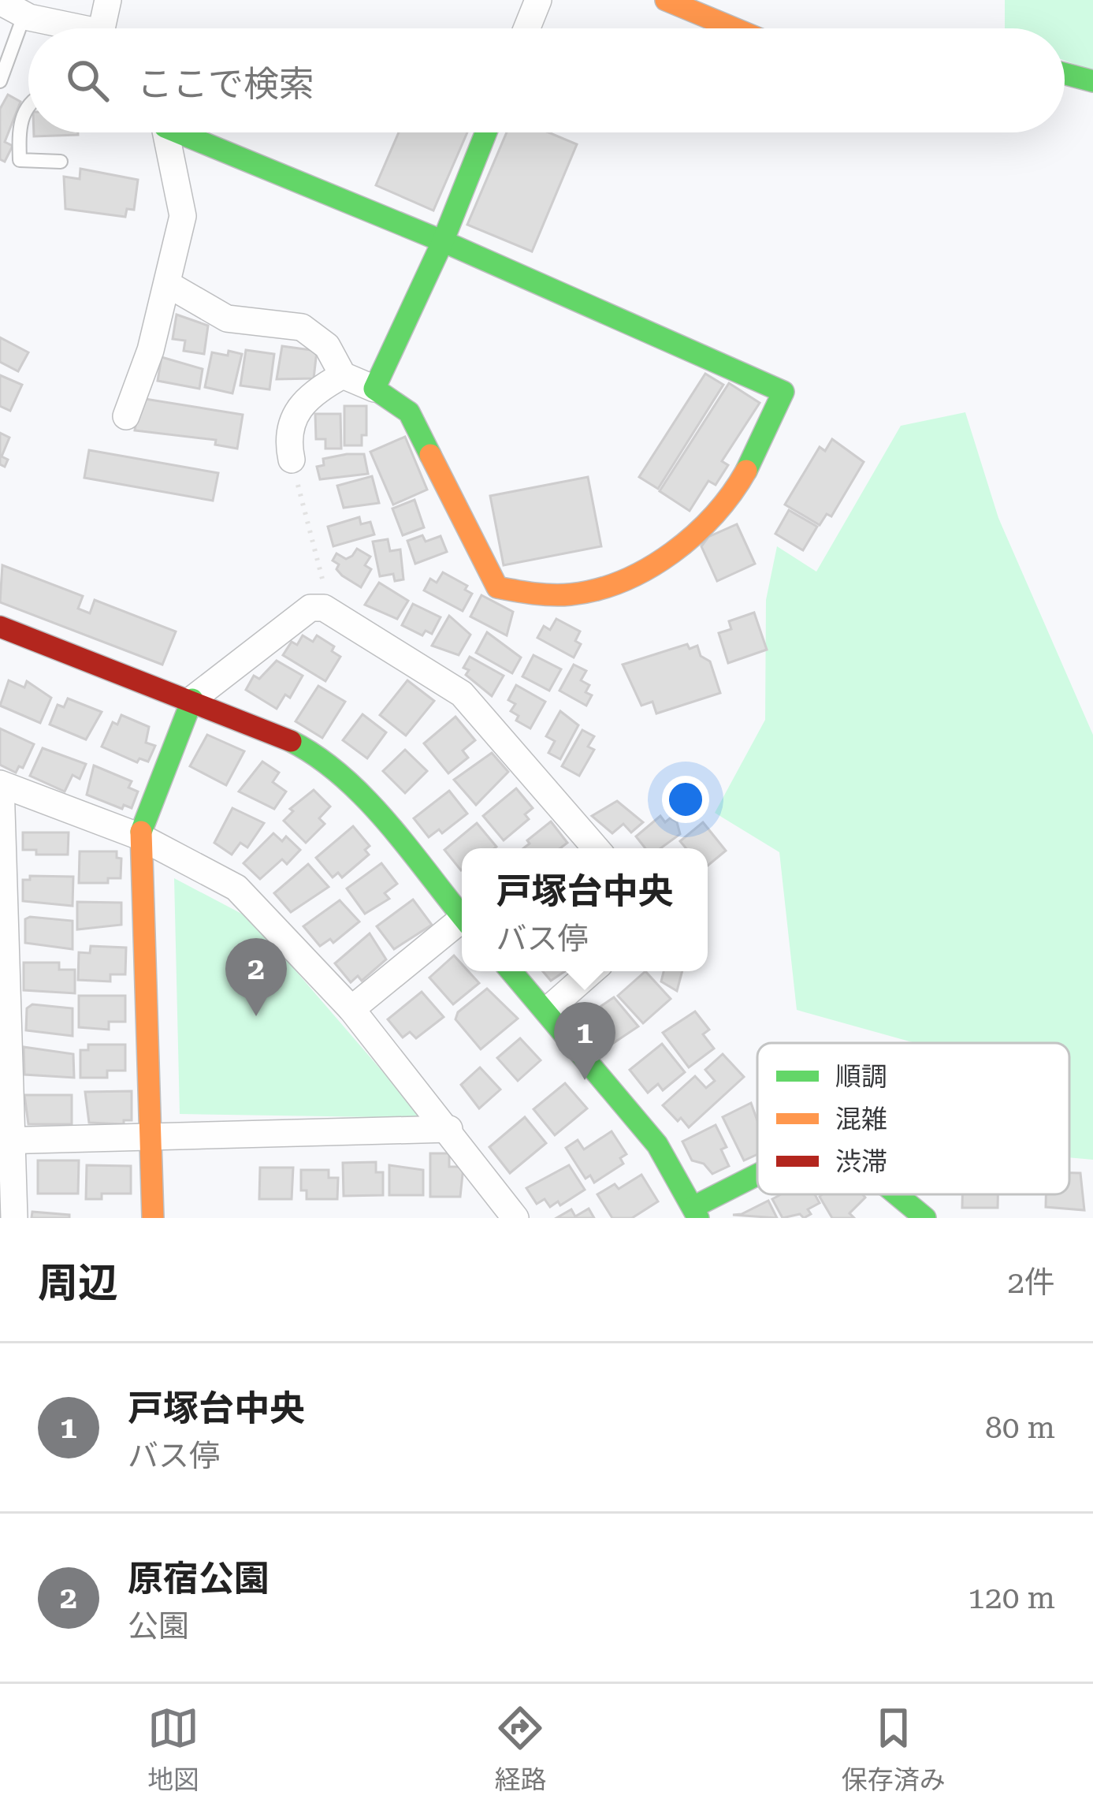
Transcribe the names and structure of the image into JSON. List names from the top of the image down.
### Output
{
  "legend": ["順調", "混雑", "渋滞"],
  "page": {
    "search": "ここで検索",
    "popup": ["戸塚台中央", "バス停"],
    "pins": ["2", "1"],
    "heading": ["周辺", "2件"],
    "list": [
      {
        "mark": "1",
        "name": "戸塚台中央",
        "note": "バス停",
        "value": "80 m"
      },
      {
        "mark": "2",
        "name": "原宿公園",
        "note": "公園",
        "value": "120 m"
      }
    ],
    "nav": ["地図", "経路", "保存済み"]
  }
}
